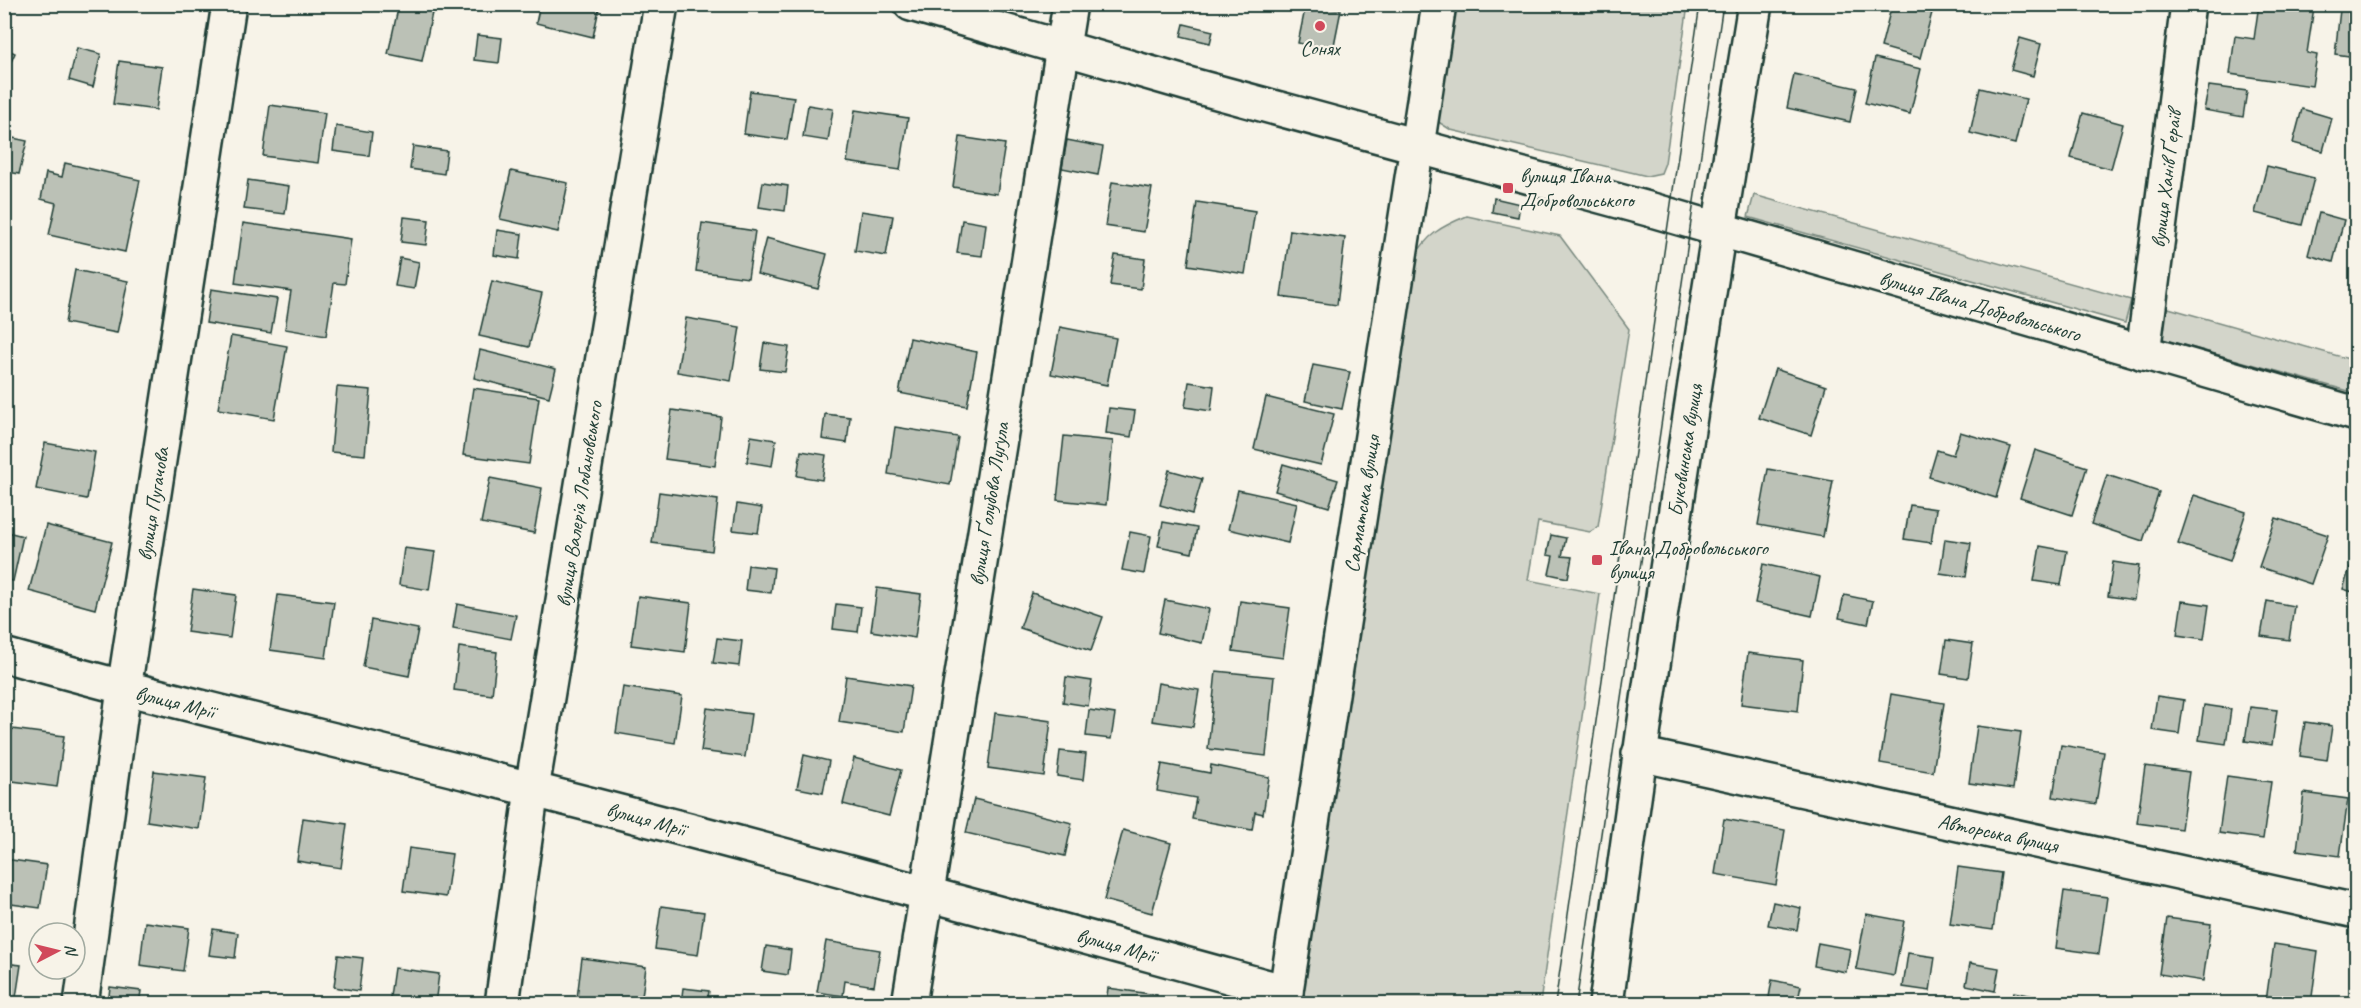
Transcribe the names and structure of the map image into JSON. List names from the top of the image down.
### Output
{
  "streets": {
    "street": [
      "вулиця Ханів Ґераїв",
      "вулиця Івана Добровольського",
      "Буковинська вулиця",
      "вулиця Пугачова",
      "вулиця Валерія Лобановського",
      "вулиця Ґолубова Луґула",
      "Сарматська вулиця",
      "вулиця Мрії",
      "Авторська вулиця"
    ]
  },
  "crossings": [
    ["вулиця Ханів Ґераїв", "вулиця Івана Добровольського"],
    ["вулиця Івана Добровольського", "Буковинська вулиця"],
    ["вулиця Івана Добровольського", "вулиця Ґолубова Луґула"],
    ["вулиця Івана Добровольського", "Сарматська вулиця"],
    ["Буковинська вулиця", "Авторська вулиця"],
    ["вулиця Пугачова", "вулиця Мрії"],
    ["вулиця Валерія Лобановського", "вулиця Мрії"],
    ["вулиця Ґолубова Луґула", "вулиця Мрії"],
    ["Сарматська вулиця", "вулиця Мрії"]
  ],
  "places": {
    "other": ["Сонях"],
    "transit": ["вулиця Івана Добровольського", "Івана Добровольського вулиця"]
  },
  "north": "right"
}
